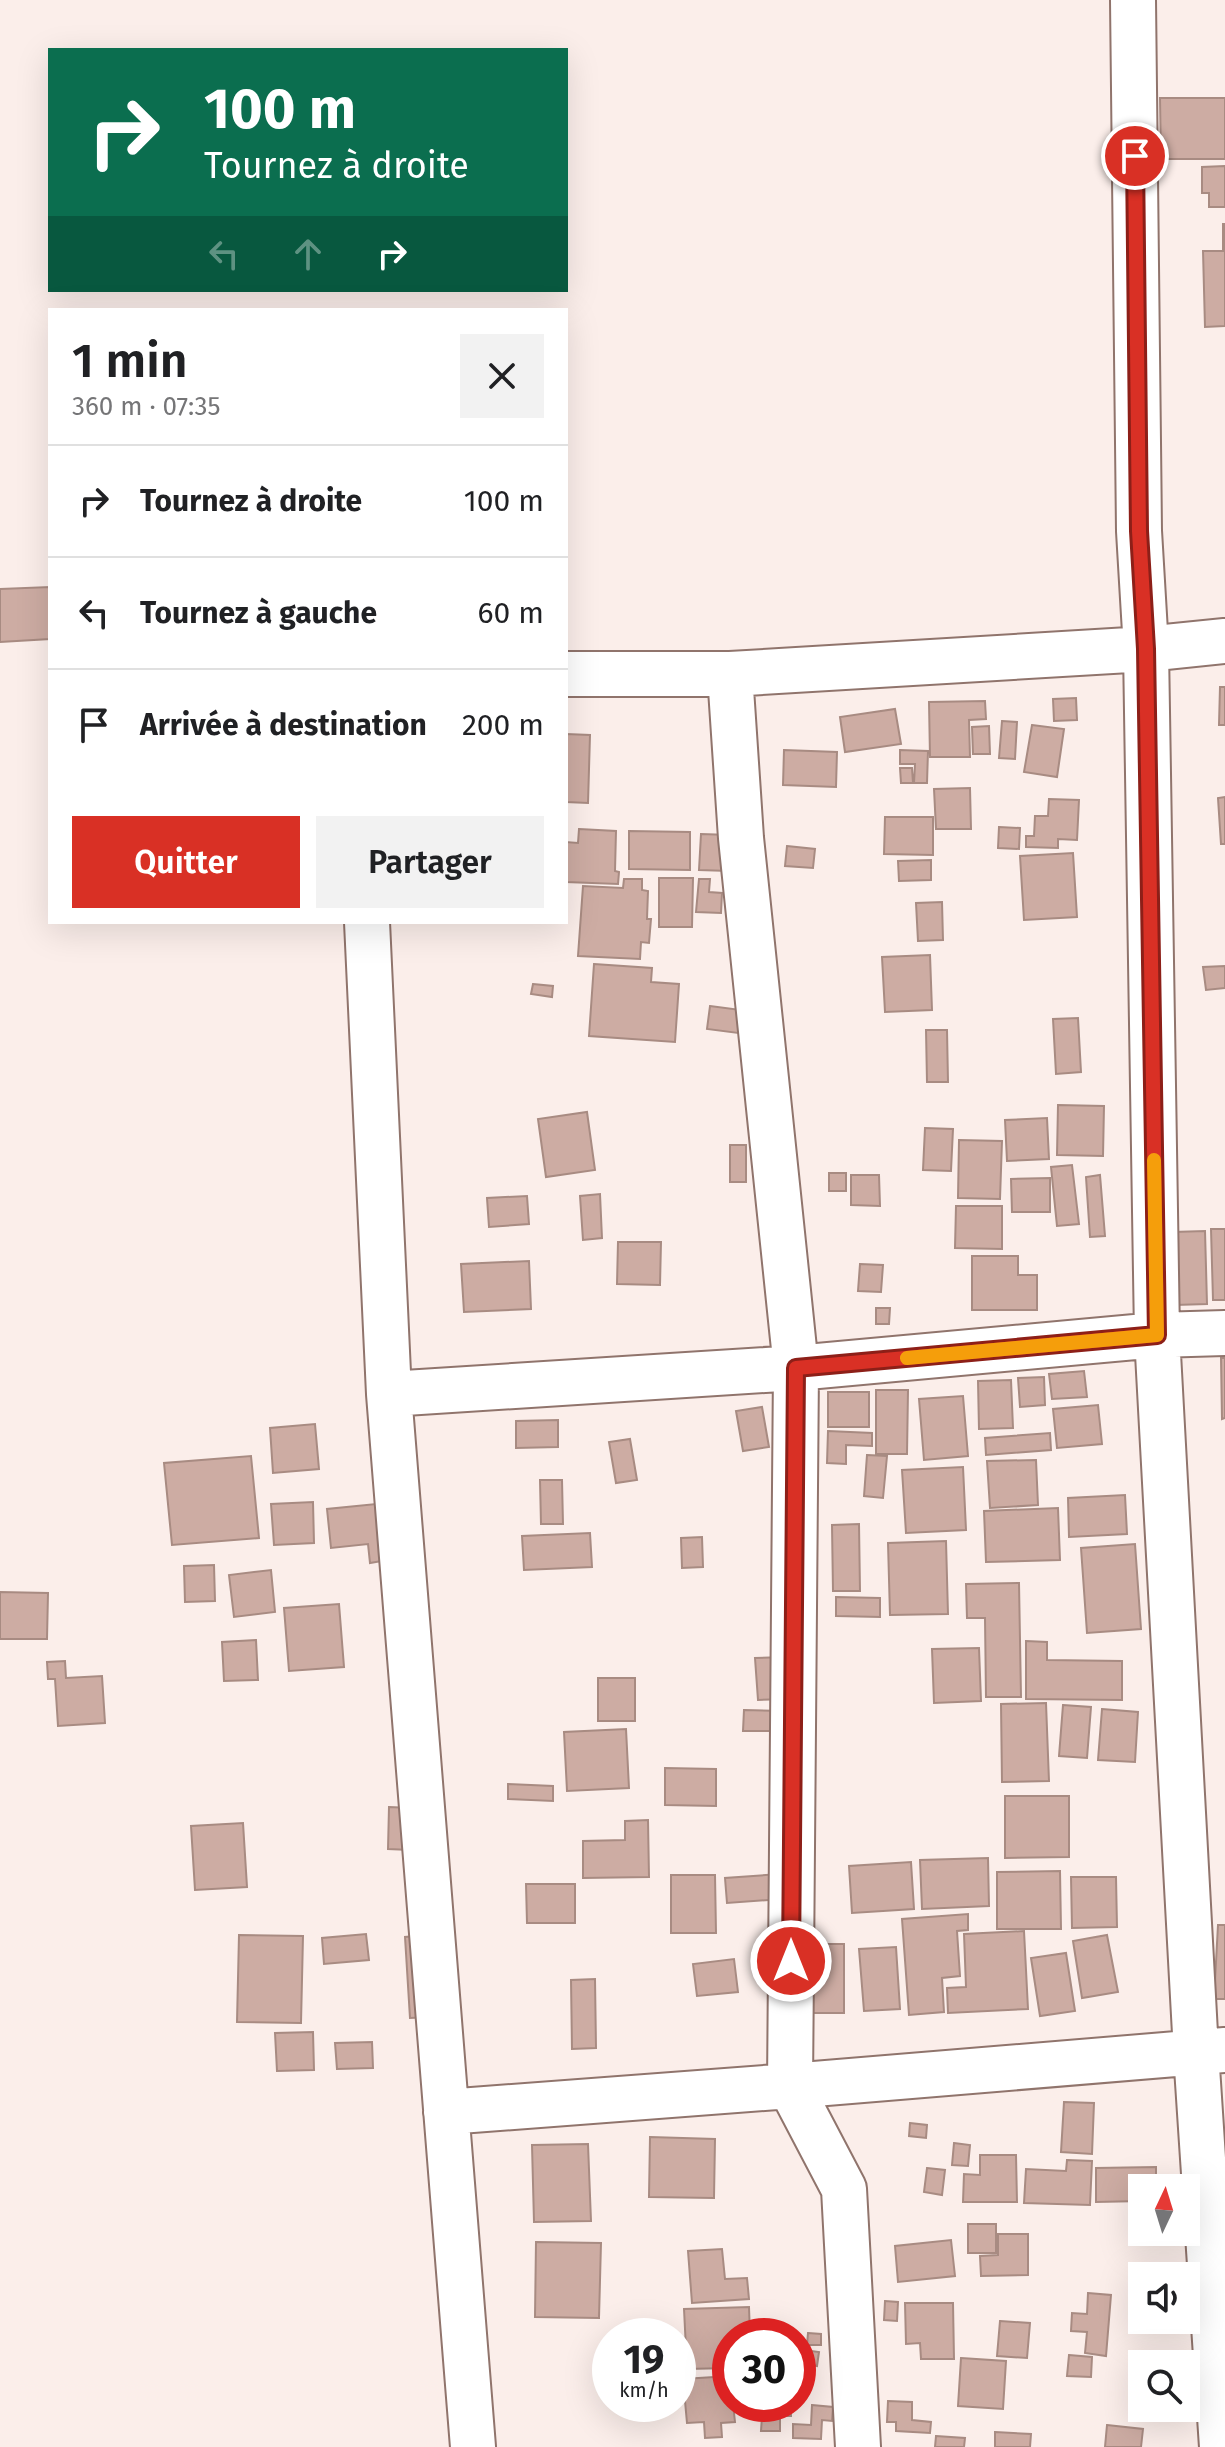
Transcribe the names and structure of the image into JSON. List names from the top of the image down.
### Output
{
  "north": "top",
  "page": {
    "turn": ["100 m", "Tournez à droite"],
    "heading": ["1 min", "360 m · 07:35"],
    "list": [
      {
        "name": "Tournez à droite",
        "value": "100 m"
      },
      {
        "name": "Tournez à gauche",
        "value": "60 m"
      },
      {
        "name": "Arrivée à destination",
        "value": "200 m"
      }
    ],
    "buttons": ["Quitter", "Partager"],
    "speed": "19 km/h",
    "limit": "30"
  }
}
